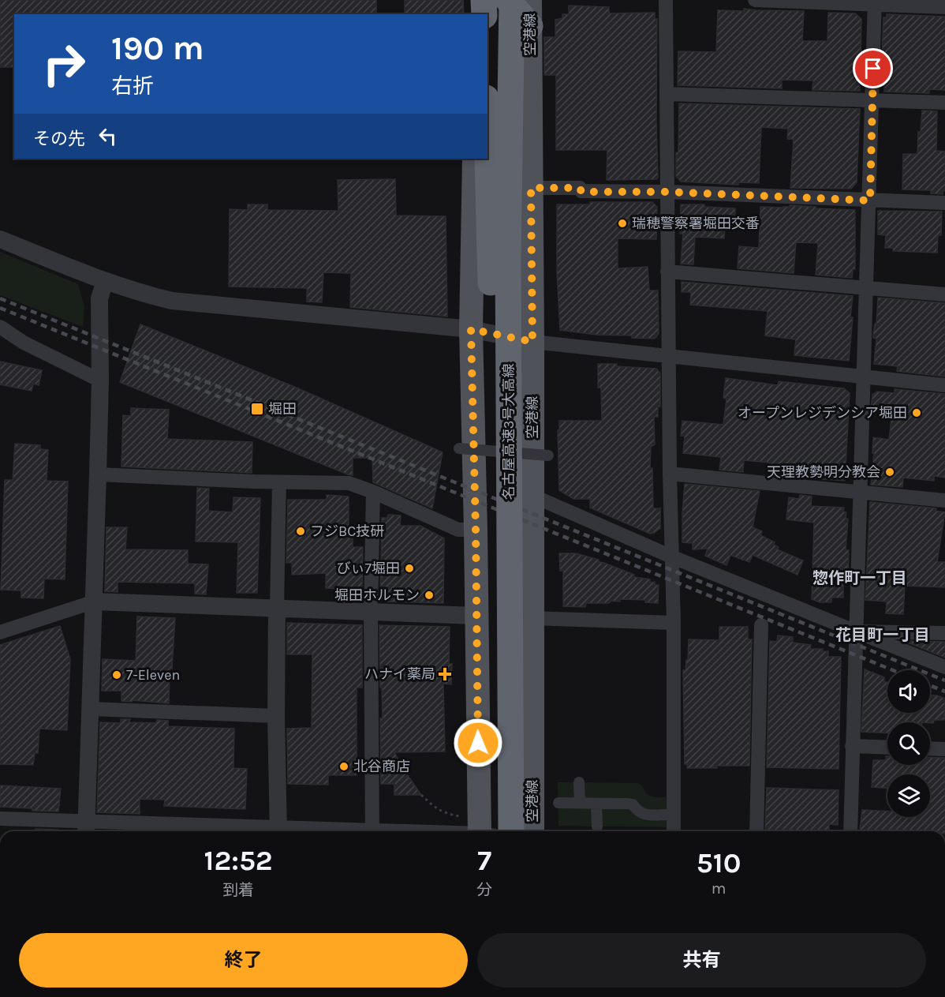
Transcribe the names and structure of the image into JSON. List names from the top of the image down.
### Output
{
  "streets": {
    "highway": ["名古屋高速3号大高線"],
    "main road": ["空港線"]
  },
  "districts": ["惣作町一丁目", "花目町一丁目"],
  "places": {
    "other": [
      "瑞穂警察署堀田交番",
      "オープンレジデンシア堀田",
      "天理教勢明分教会",
      "フジBC技研",
      "びぃ7堀田",
      "堀田ホルモン",
      "7-Eleven",
      "北谷商店"
    ],
    "transit": ["堀田"],
    "health": ["ハナイ薬局"]
  },
  "page": {
    "turn": ["190 m", "右折"],
    "then": "その先",
    "eta": [
      "12:52",
      "到着",
      "7",
      "分",
      "510",
      "m"
    ],
    "buttons": ["終了", "共有"]
  }
}
